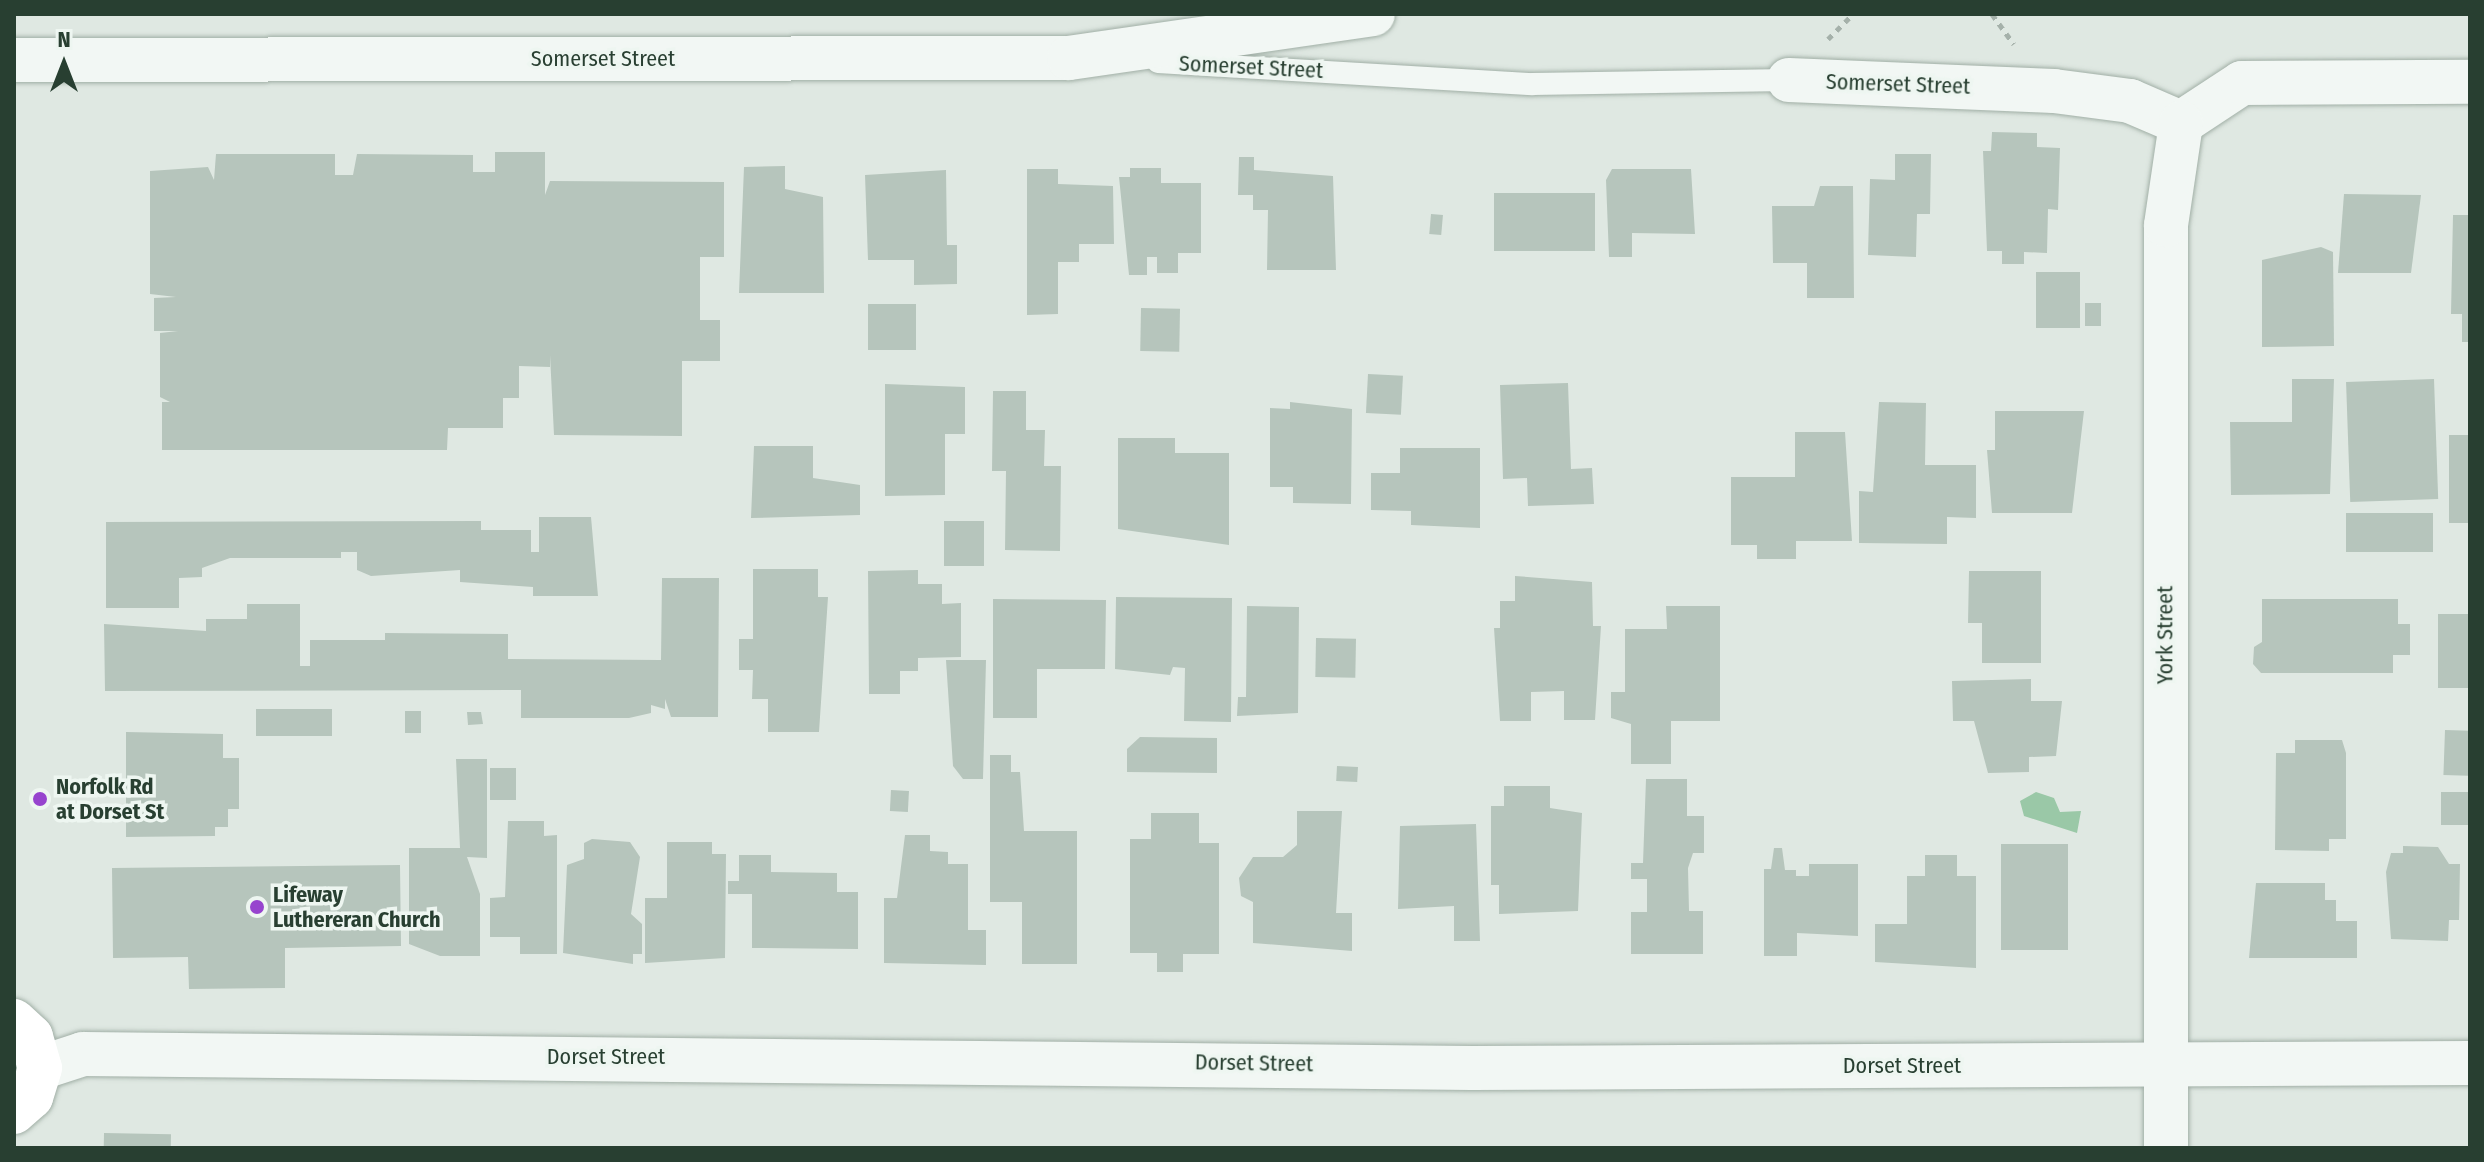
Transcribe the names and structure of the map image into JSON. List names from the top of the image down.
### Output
{
  "streets": {
    "street": ["Somerset Street", "York Street", "Dorset Street"]
  },
  "crossings": [
    ["Somerset Street", "York Street"],
    ["York Street", "Dorset Street"]
  ],
  "places": ["Norfolk Rd at Dorset St", "Lifeway Luthereran Church"],
  "north": "top"
}
